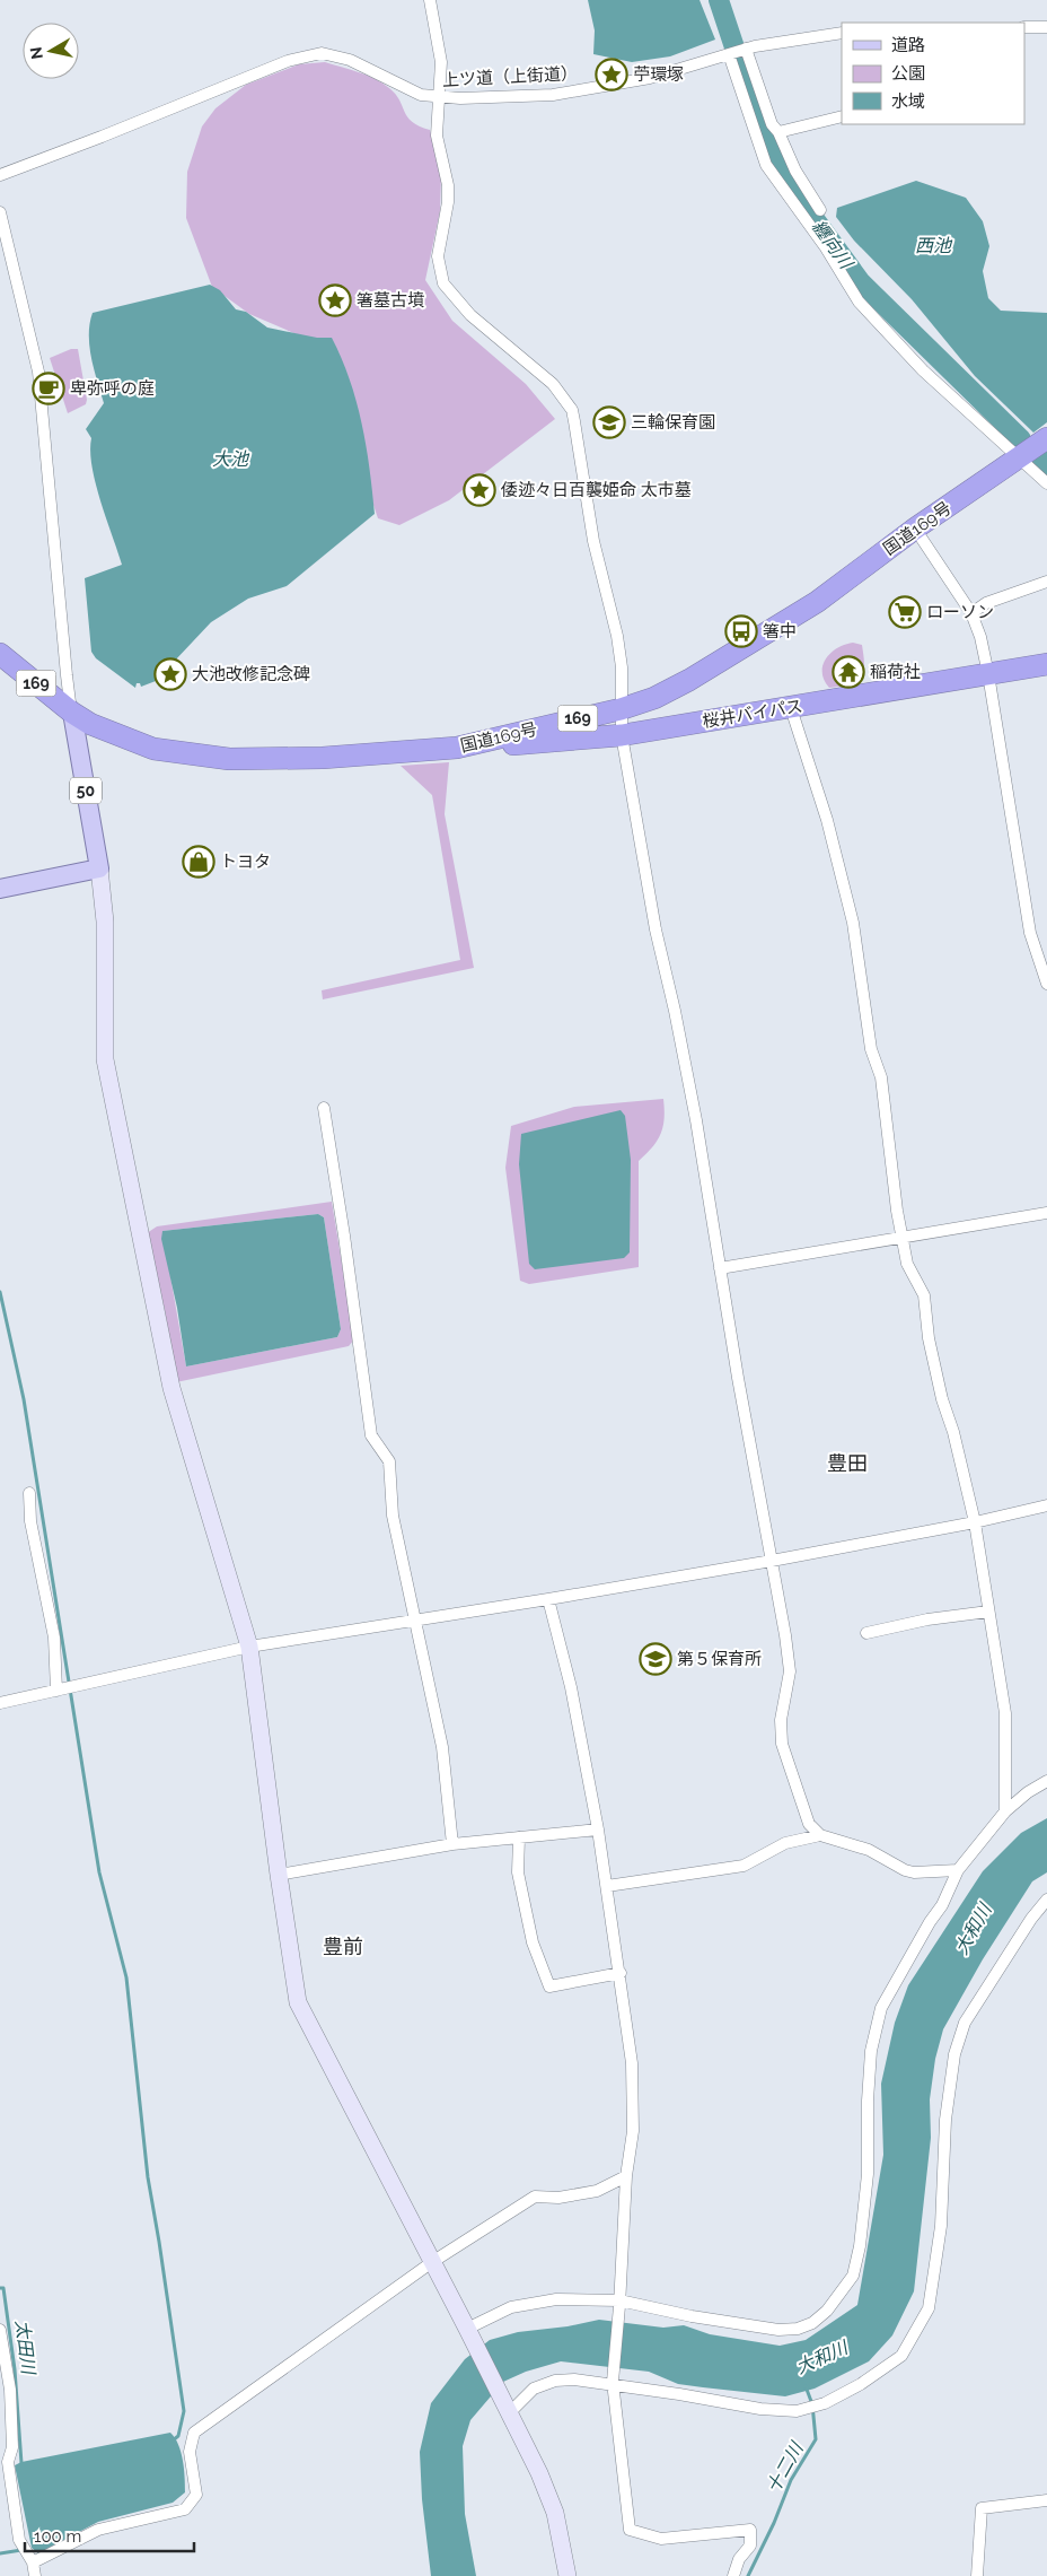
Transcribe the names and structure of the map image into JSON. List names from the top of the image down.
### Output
{
  "streets": {
    "highway": ["国道169号", "169", "桜井バイパス"],
    "main road": ["50"],
    "street": ["上ツ道（上街道）"]
  },
  "crossings": [
    ["国道169号", "桜井バイパス"],
    ["国道169号", "50"]
  ],
  "districts": ["豊田", "豊前"],
  "water": [
    "纒向川",
    "西池",
    "大池",
    "大和川",
    "太田川",
    "十二川"
  ],
  "places": {
    "place": [
      "苧環塚",
      "箸墓古墳",
      "倭迹々日百襲姫命 太市墓",
      "大池改修記念碑"
    ],
    "cafe": ["卑弥呼の庭"],
    "school or university": ["三輪保育園", "第５保育所"],
    "supermarket": ["ローソン"],
    "bus stop": ["箸中"],
    "temple": ["稲荷社"],
    "shop": ["トヨタ"]
  },
  "legend": ["道路", "公園", "水域"],
  "scale_bar": "100 m",
  "north": "left"
}
